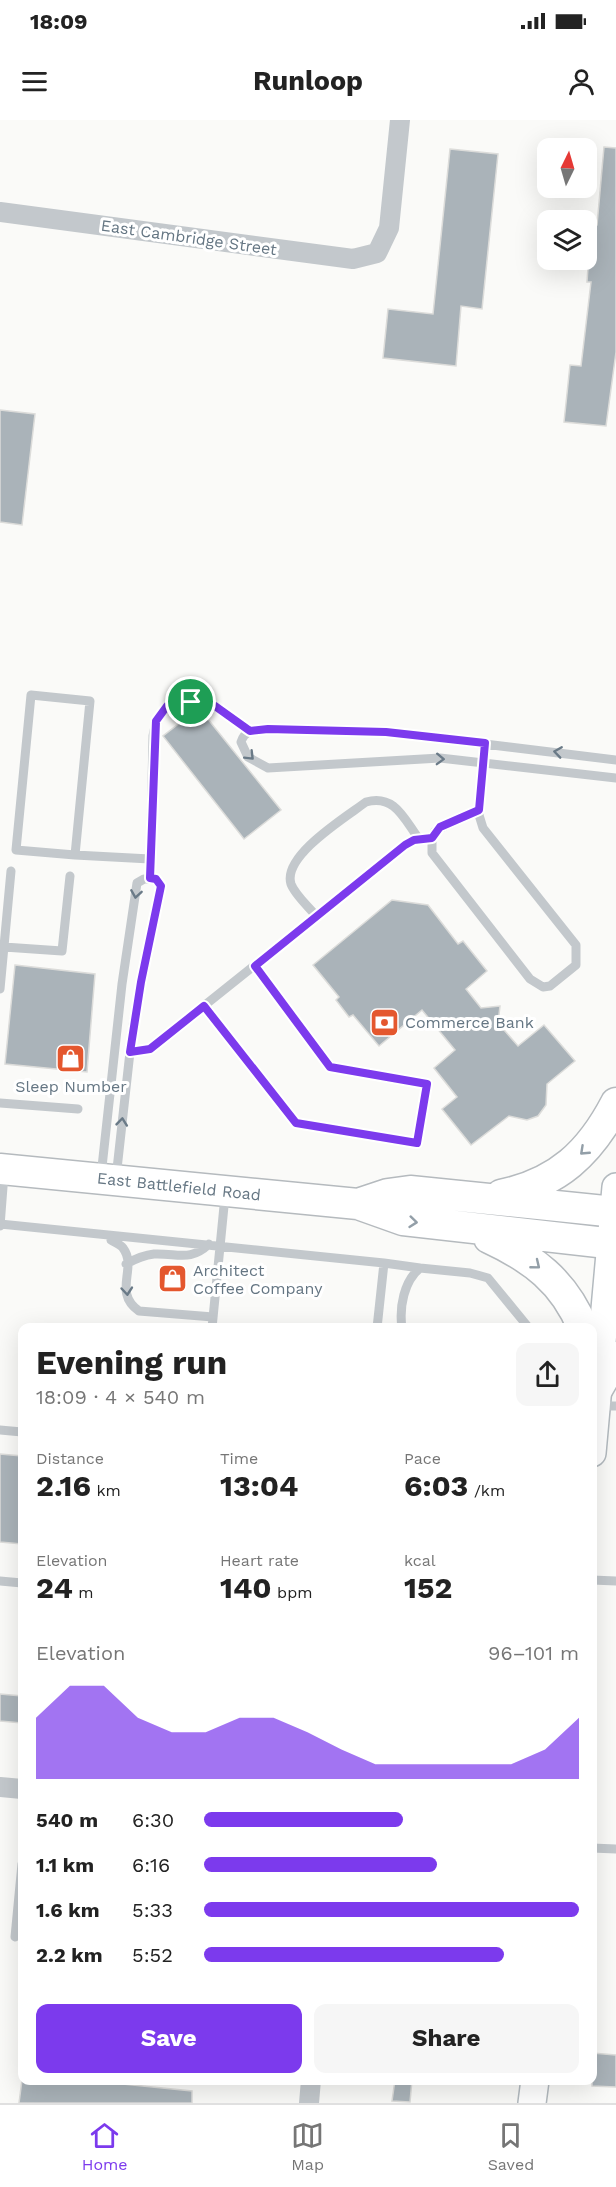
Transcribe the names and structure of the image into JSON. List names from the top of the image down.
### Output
{
  "streets": {
    "main road": ["East Battlefield Road"],
    "street": ["East Cambridge Street"]
  },
  "places": {
    "bank": ["Commerce Bank"],
    "shop": ["Sleep Number", "Architect Coffee Company"]
  },
  "north": "top",
  "page": {
    "status": "18:09",
    "header": "Runloop",
    "heading": ["Evening run", "18:09 · 4 × 540 m"],
    "stats": [
      ["Distance", "2.16 km"],
      ["Time", "13:04"],
      ["Pace", "6:03 /km"],
      ["Elevation", "24 m"],
      ["Heart rate", "140 bpm"],
      ["kcal", "152"]
    ],
    "chart": ["Elevation", "96–101 m"],
    "list": [
      {
        "name": "540 m",
        "note": "6:30"
      },
      {
        "name": "1.1 km",
        "note": "6:16"
      },
      {
        "name": "1.6 km",
        "note": "5:33"
      },
      {
        "name": "2.2 km",
        "note": "5:52"
      }
    ],
    "buttons": ["Save", "Share"],
    "tabs": ["Home", "Map", "Saved"]
  }
}
